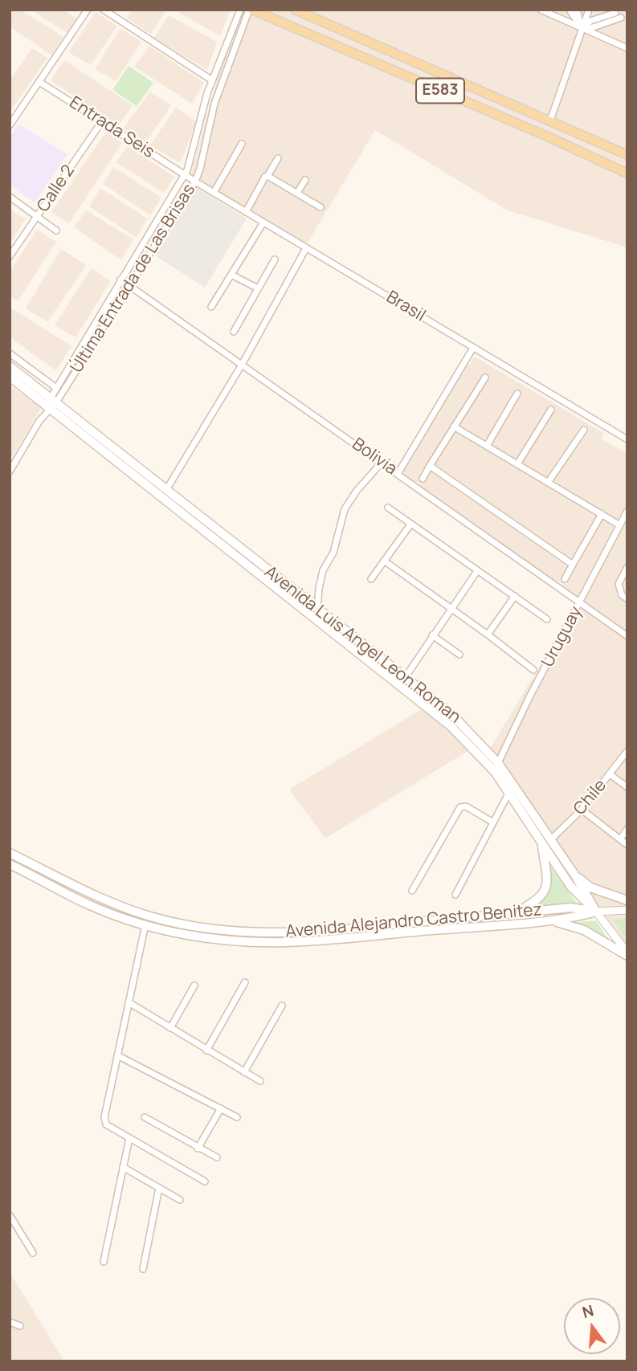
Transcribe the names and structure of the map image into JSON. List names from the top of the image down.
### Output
{
  "streets": {
    "main road": ["E583", "Avenida Luis Angel Leon Roman", "Avenida Alejandro Castro Benitez"],
    "street": [
      "Entrada Seis",
      "Calle 2",
      "Última Entrada de Las Brisas",
      "Brasil",
      "Bolivia",
      "Uruguay",
      "Chile"
    ]
  },
  "crossings": [
    ["E583", "Última Entrada de Las Brisas"],
    ["Entrada Seis", "Calle 2"],
    ["Entrada Seis", "Última Entrada de Las Brisas"],
    ["Entrada Seis", "Brasil"],
    ["Última Entrada de Las Brisas", "Brasil"],
    ["Última Entrada de Las Brisas", "Bolivia"],
    ["Última Entrada de Las Brisas", "Avenida Luis Angel Leon Roman"],
    ["Bolivia", "Uruguay"],
    ["Uruguay", "Avenida Luis Angel Leon Roman"],
    ["Avenida Luis Angel Leon Roman", "Chile"],
    ["Avenida Luis Angel Leon Roman", "Avenida Alejandro Castro Benitez"]
  ],
  "north": "top"
}
